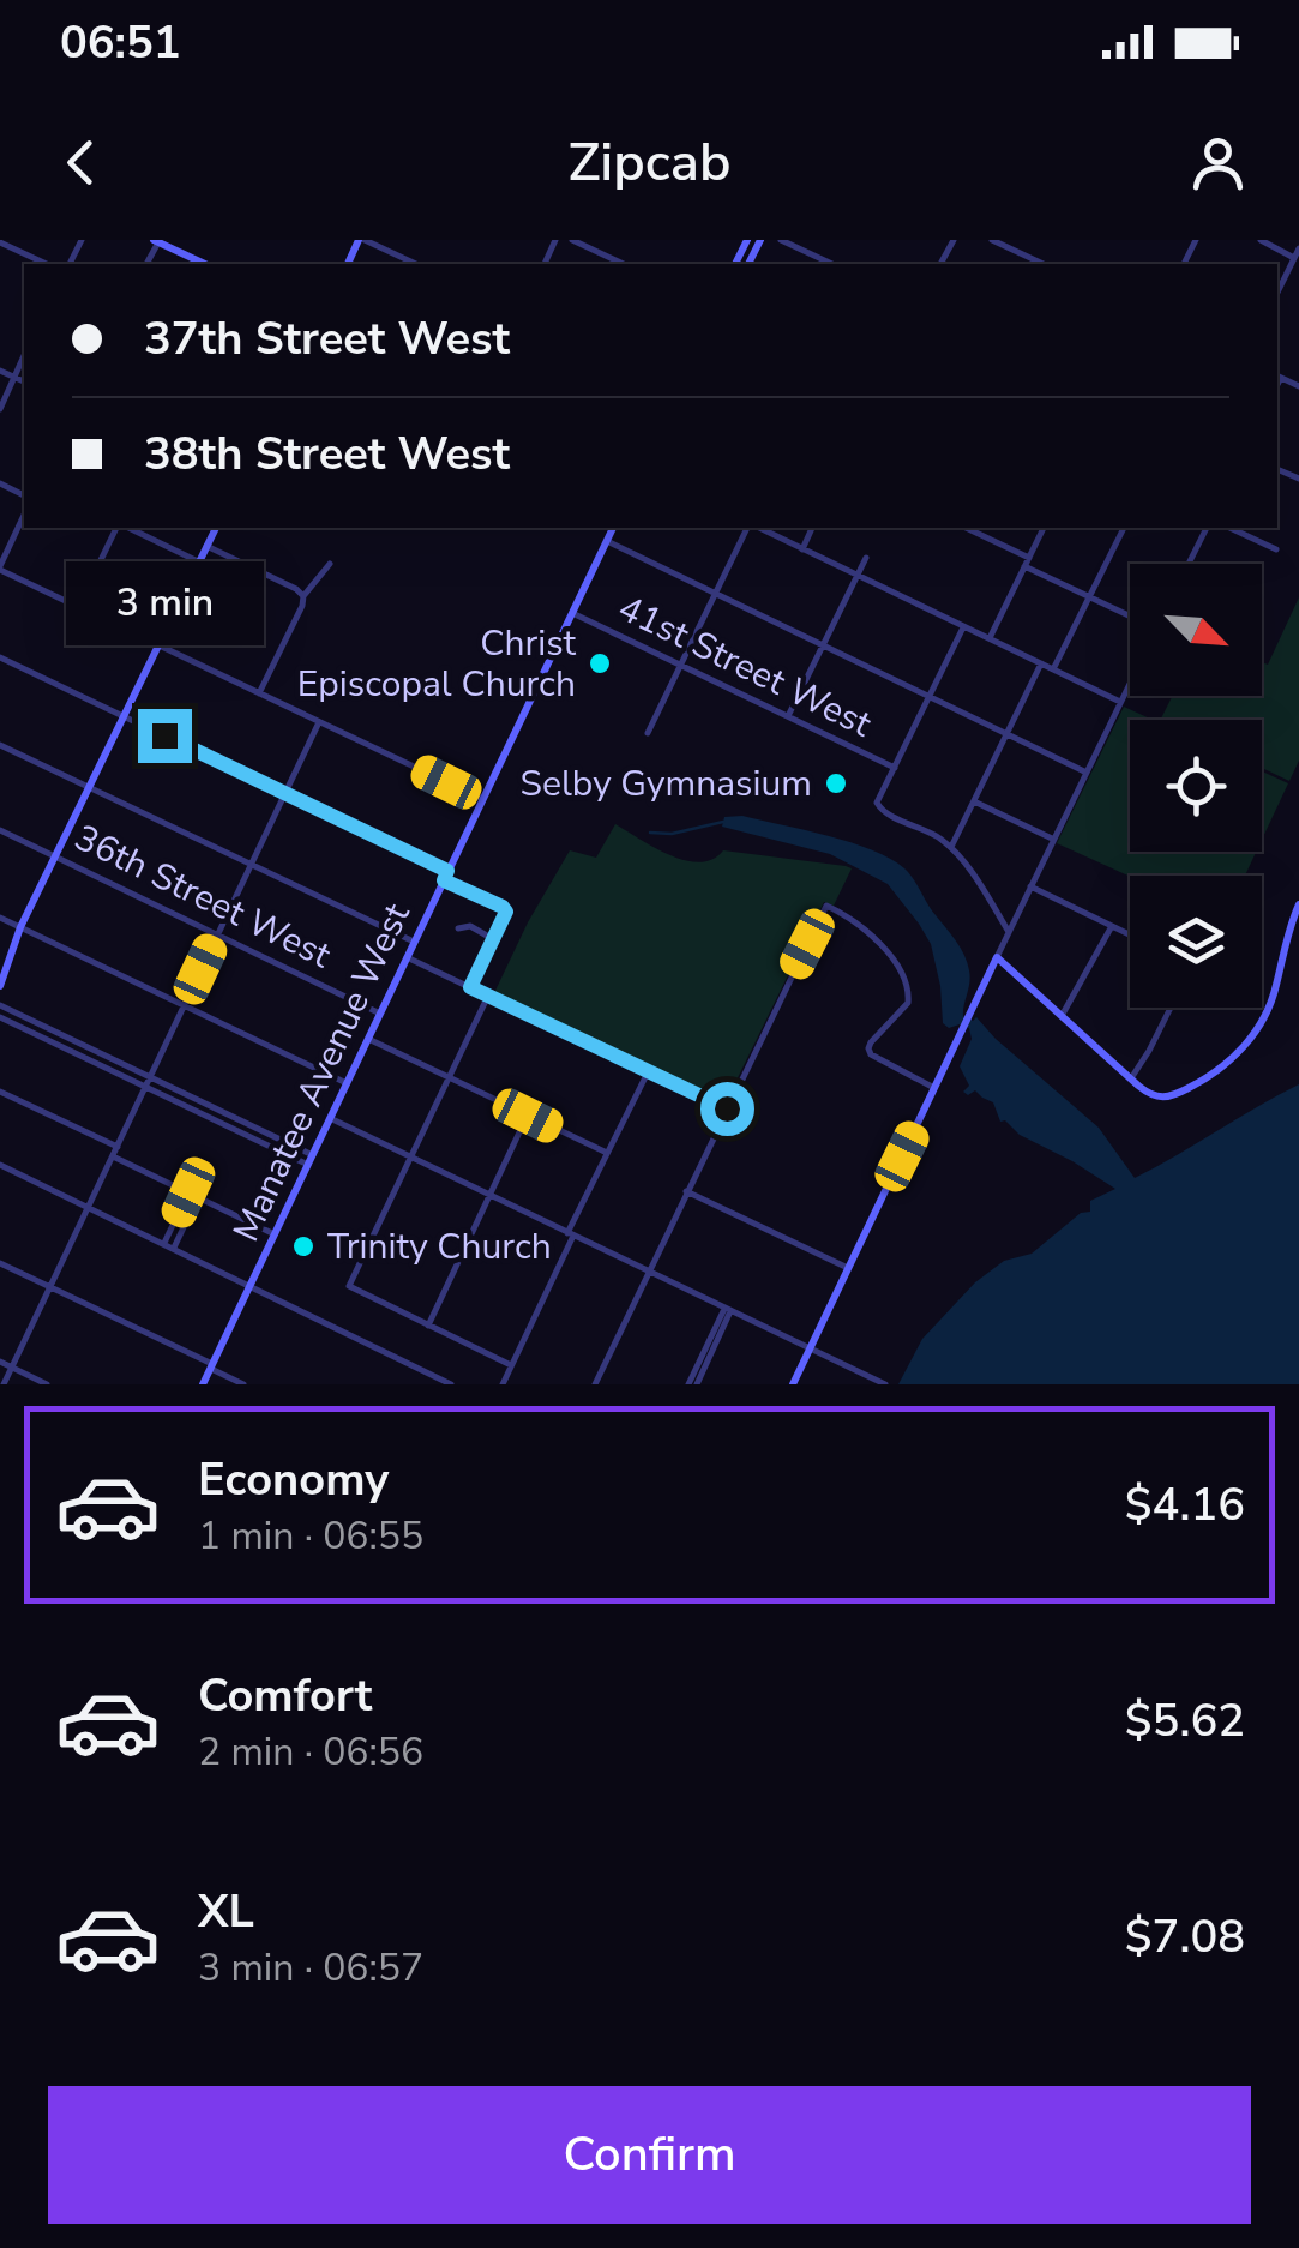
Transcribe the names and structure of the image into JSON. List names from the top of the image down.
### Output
{
  "streets": {
    "street": ["41st Street West", "36th Street West", "Manatee Avenue West"]
  },
  "crossings": [
    ["41st Street West", "Manatee Avenue West"],
    ["36th Street West", "Manatee Avenue West"]
  ],
  "places": ["Christ Episcopal Church", "Selby Gymnasium", "Trinity Church"],
  "north": "bottom right",
  "page": {
    "status": "06:51",
    "header": "Zipcab",
    "banner": ["37th Street West", "38th Street West"],
    "bubble": "3 min",
    "list": [
      {
        "name": "Economy",
        "note": "1 min · 06:55",
        "value": "$4.16"
      },
      {
        "name": "Comfort",
        "note": "2 min · 06:56",
        "value": "$5.62"
      },
      {
        "name": "XL",
        "note": "3 min · 06:57",
        "value": "$7.08"
      }
    ],
    "buttons": "Confirm"
  }
}
